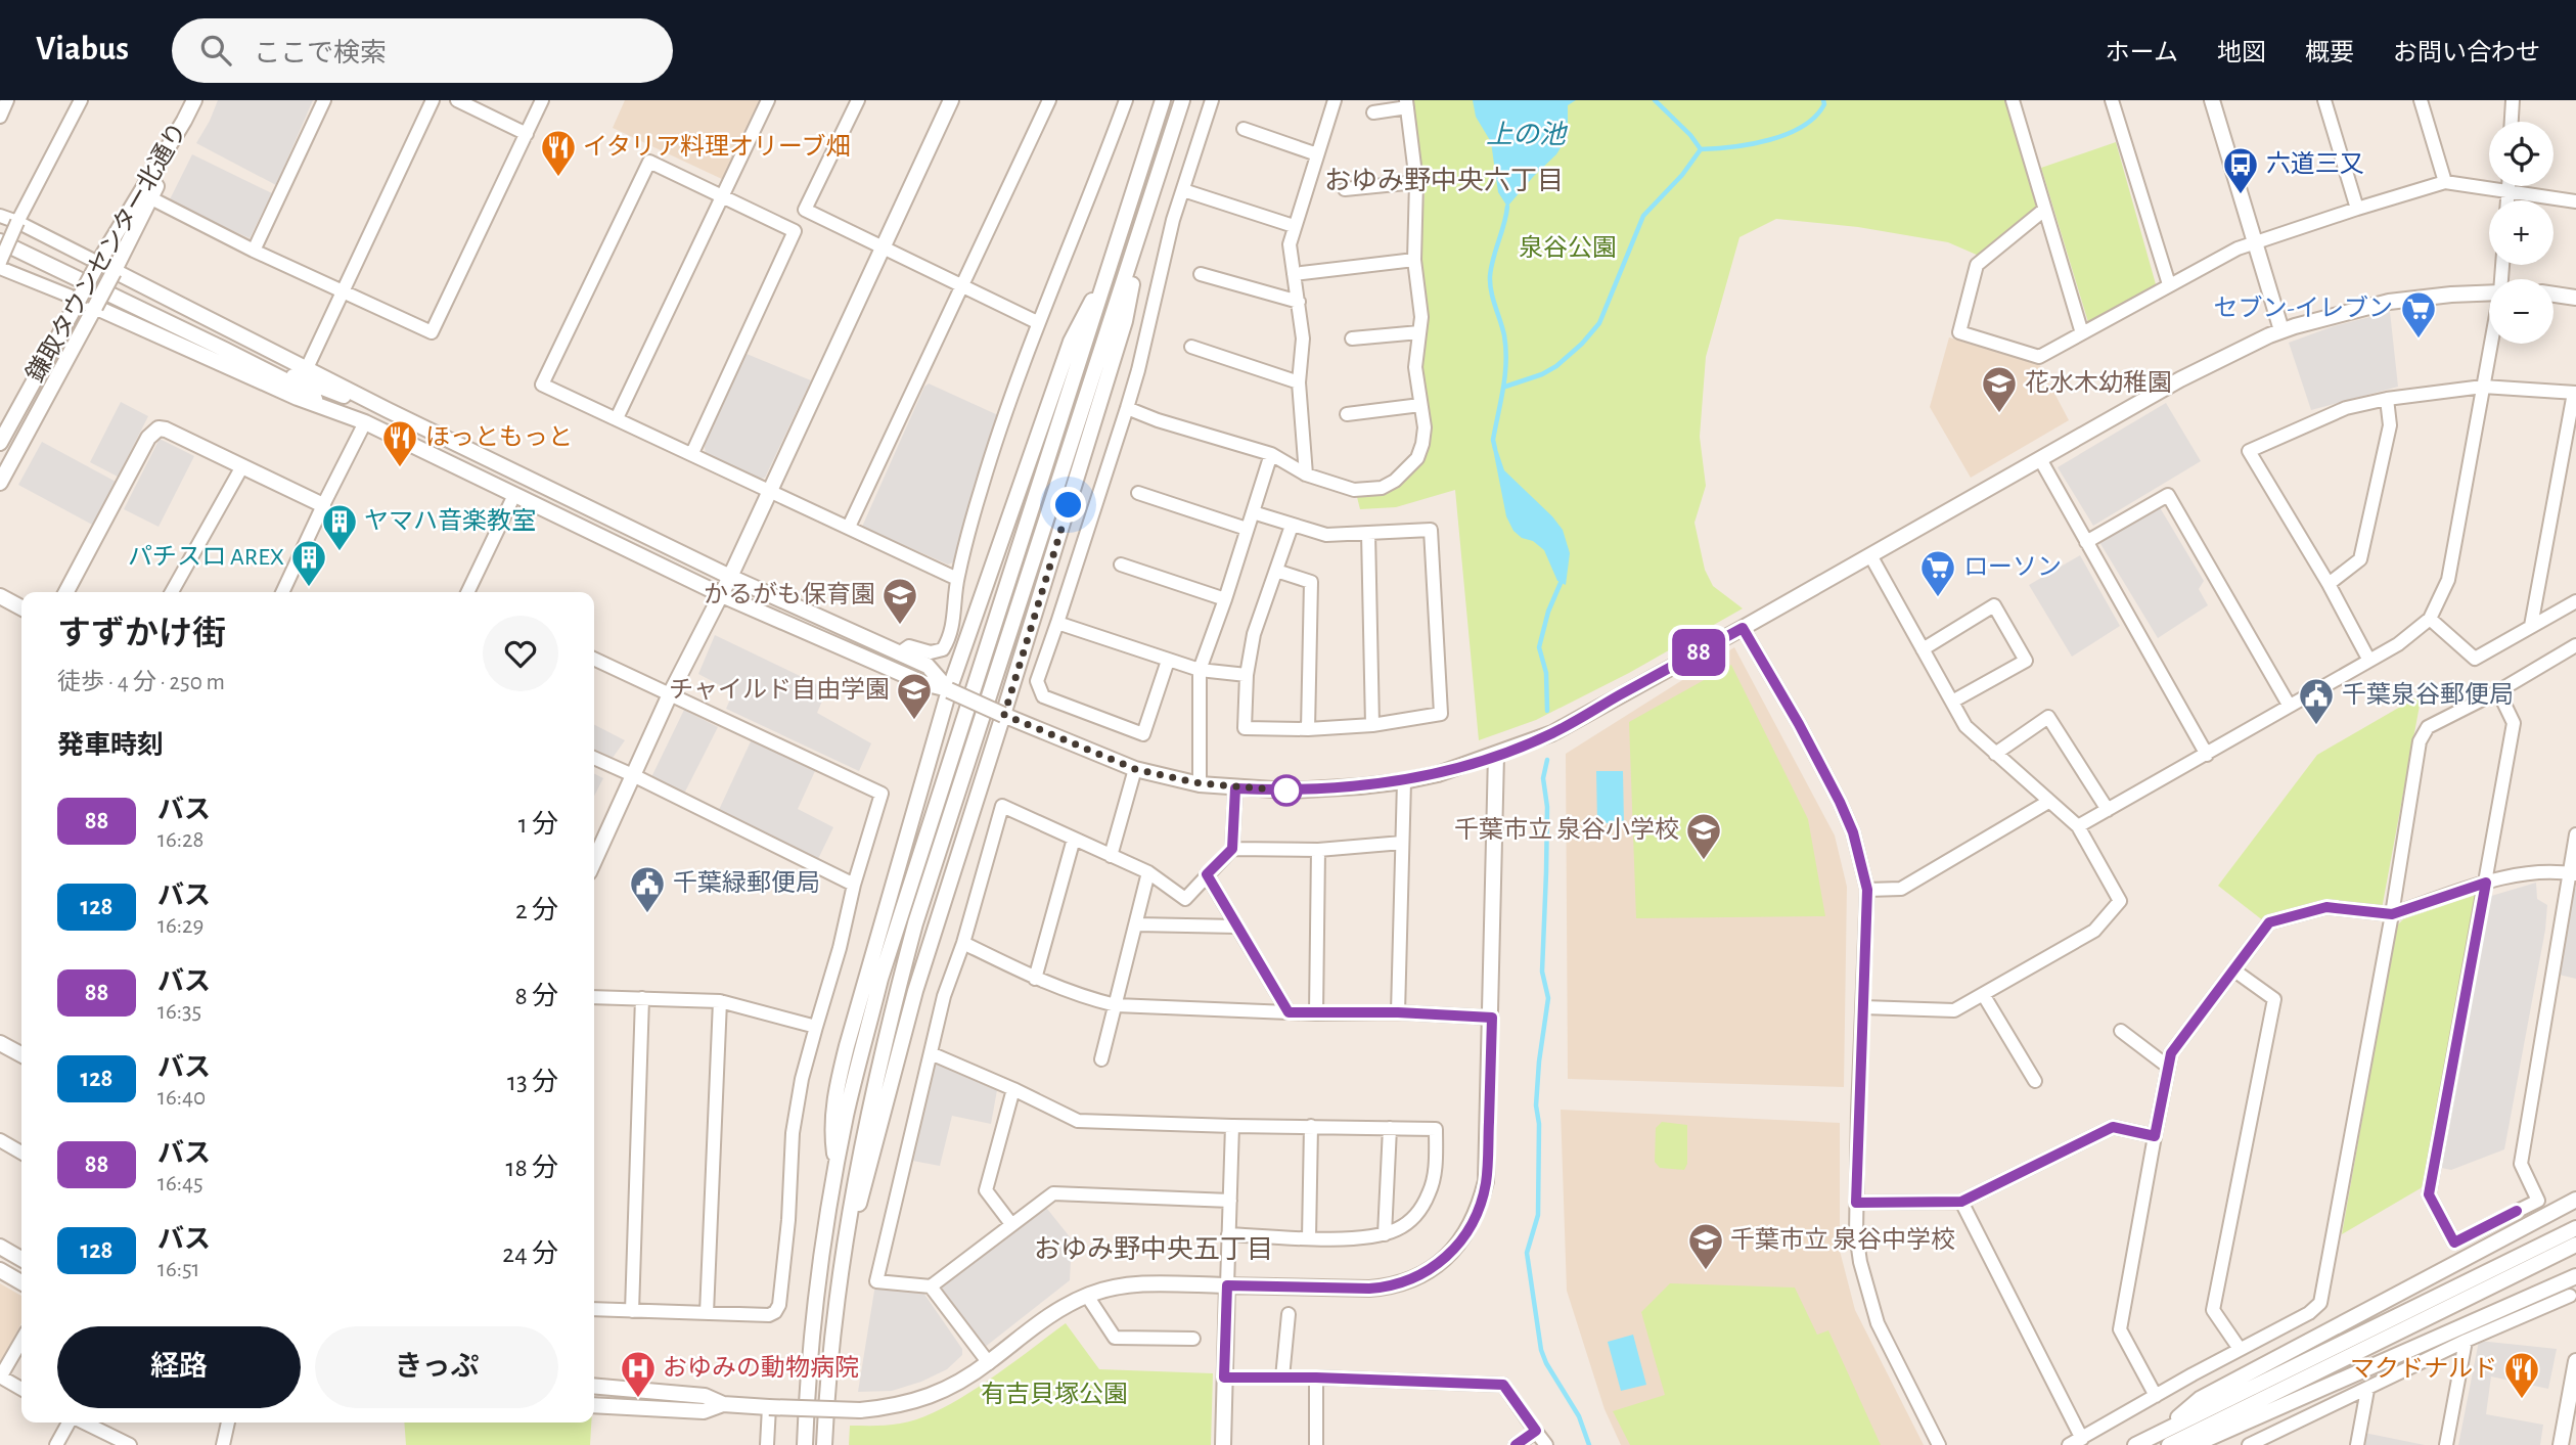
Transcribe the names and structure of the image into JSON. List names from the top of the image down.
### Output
{
  "streets": {
    "street": ["鎌取タウンセンター北通り"]
  },
  "districts": ["おゆみ野中央六丁目", "おゆみ野中央五丁目"],
  "water": ["上の池"],
  "parks": ["泉谷公園", "有吉貝塚公園"],
  "places": {
    "restaurant": ["イタリア料理オリーブ畑", "ほっともっと", "マクドナルド"],
    "bus stop": ["六道三又"],
    "supermarket": ["セブン-イレブン", "ローソン"],
    "school or university": [
      "花水木幼稚園",
      "かるがも保育園",
      "チャイルド自由学園",
      "千葉市立 泉谷小学校",
      "千葉市立 泉谷中学校"
    ],
    "building": ["ヤマハ音楽教室", "パチスロ AREX"],
    "public building": ["千葉泉谷郵便局", "千葉緑郵便局"],
    "hospital": ["おゆみの動物病院"]
  },
  "lines": ["bus line 88"],
  "page": {
    "header": "Viabus",
    "search": "ここで検索",
    "nav": [
      "ホーム",
      "地図",
      "概要",
      "お問い合わせ"
    ],
    "on_map": "88",
    "map_buttons": ["+", "−"],
    "heading": [
      ["すずかけ街", "徒歩 · 4 分 · 250 m"],
      "発車時刻"
    ],
    "list": [
      {
        "mark": "88",
        "name": "バス",
        "note": "16:28",
        "value": "1 分"
      },
      {
        "mark": "128",
        "name": "バス",
        "note": "16:29",
        "value": "2 分"
      },
      {
        "mark": "88",
        "name": "バス",
        "note": "16:35",
        "value": "8 分"
      },
      {
        "mark": "128",
        "name": "バス",
        "note": "16:40",
        "value": "13 分"
      },
      {
        "mark": "88",
        "name": "バス",
        "note": "16:45",
        "value": "18 分"
      },
      {
        "mark": "128",
        "name": "バス",
        "note": "16:51",
        "value": "24 分"
      }
    ],
    "buttons": ["経路", "きっぷ"]
  }
}
